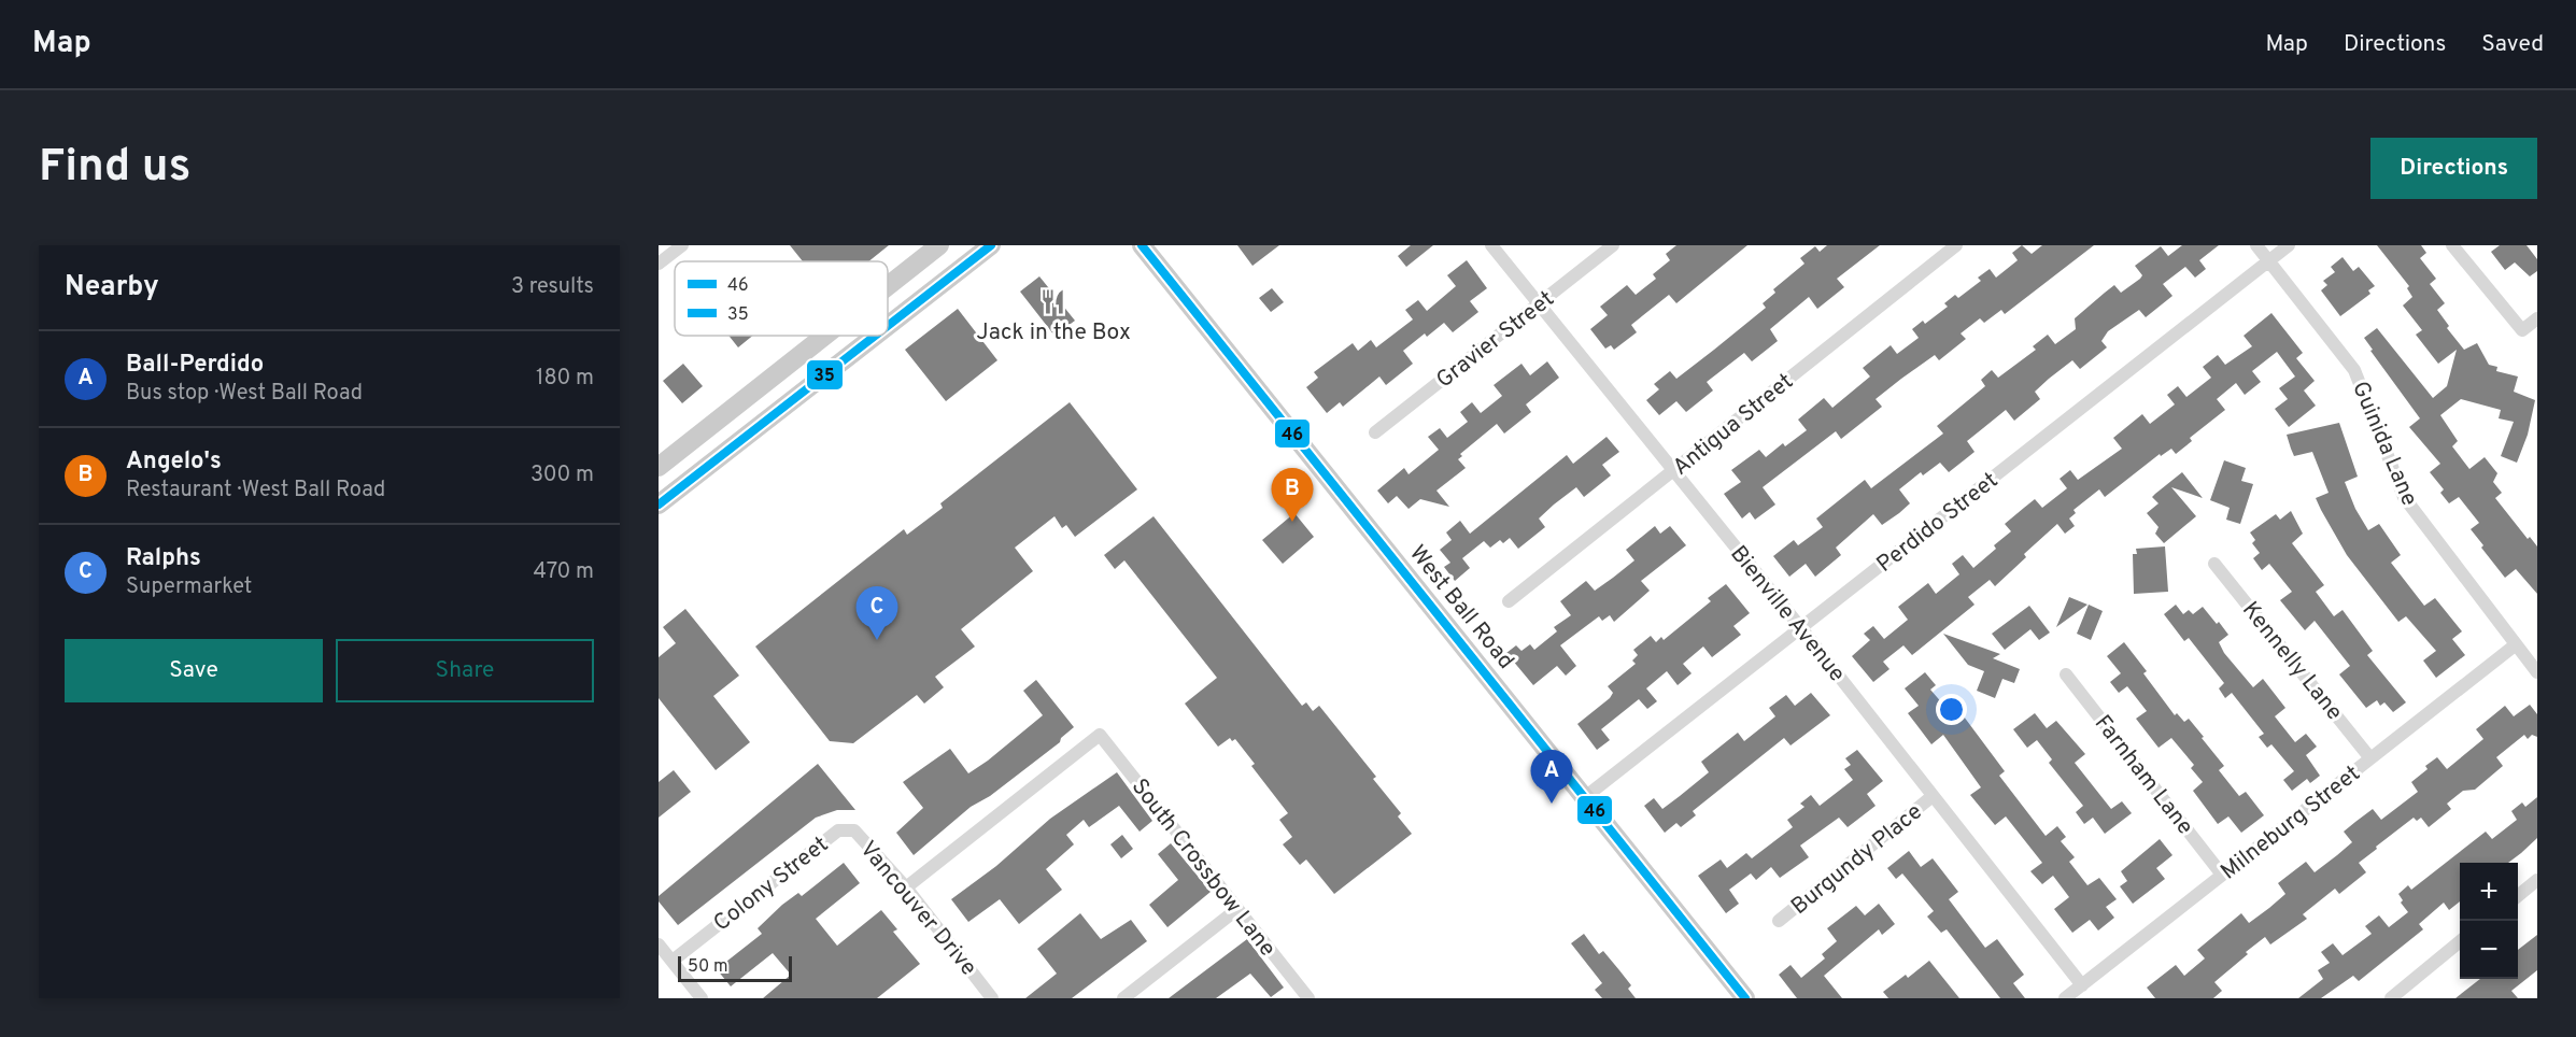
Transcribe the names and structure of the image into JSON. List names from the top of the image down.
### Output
{
  "streets": {
    "main road": ["West Ball Road"],
    "street": [
      "Gravier Street",
      "Antigua Street",
      "Guinida Lane",
      "Perdido Street",
      "Bienville Avenue",
      "Kennelly Lane",
      "Farnham Lane",
      "Milneburg Street",
      "Burgundy Place",
      "South Crossbow Lane",
      "Colony Street",
      "Vancouver Drive"
    ]
  },
  "crossings": [
    ["Gravier Street", "Bienville Avenue"],
    ["Antigua Street", "Bienville Avenue"],
    ["Guinida Lane", "Perdido Street"],
    ["Guinida Lane", "Milneburg Street"],
    ["Perdido Street", "West Ball Road"],
    ["Perdido Street", "Bienville Avenue"],
    ["Bienville Avenue", "Milneburg Street"],
    ["Bienville Avenue", "Burgundy Place"],
    ["Kennelly Lane", "Milneburg Street"],
    ["Farnham Lane", "Milneburg Street"],
    ["South Crossbow Lane", "Vancouver Drive"],
    ["Colony Street", "Vancouver Drive"]
  ],
  "places": {
    "restaurant": ["Jack in the Box"]
  },
  "lines": ["transit line 46", "transit line 35"],
  "legend": ["46", "35"],
  "scale_bar": "50 m",
  "page": {
    "header": "Map",
    "nav": ["Map", "Directions", "Saved"],
    "buttons": [
      "Directions",
      ["Save", "Share"]
    ],
    "title": "Find us",
    "heading": ["Nearby", "3 results"],
    "list": [
      {
        "mark": "A",
        "name": "Ball-Perdido",
        "note": "Bus stop · West Ball Road",
        "value": "180 m"
      },
      {
        "mark": "B",
        "name": "Angelo's",
        "note": "Restaurant · West Ball Road",
        "value": "300 m"
      },
      {
        "mark": "C",
        "name": "Ralphs",
        "note": "Supermarket",
        "value": "470 m"
      }
    ],
    "pins": ["B", "C", "A"],
    "map_buttons": ["+", "−"],
    "scale": "50 m"
  }
}
